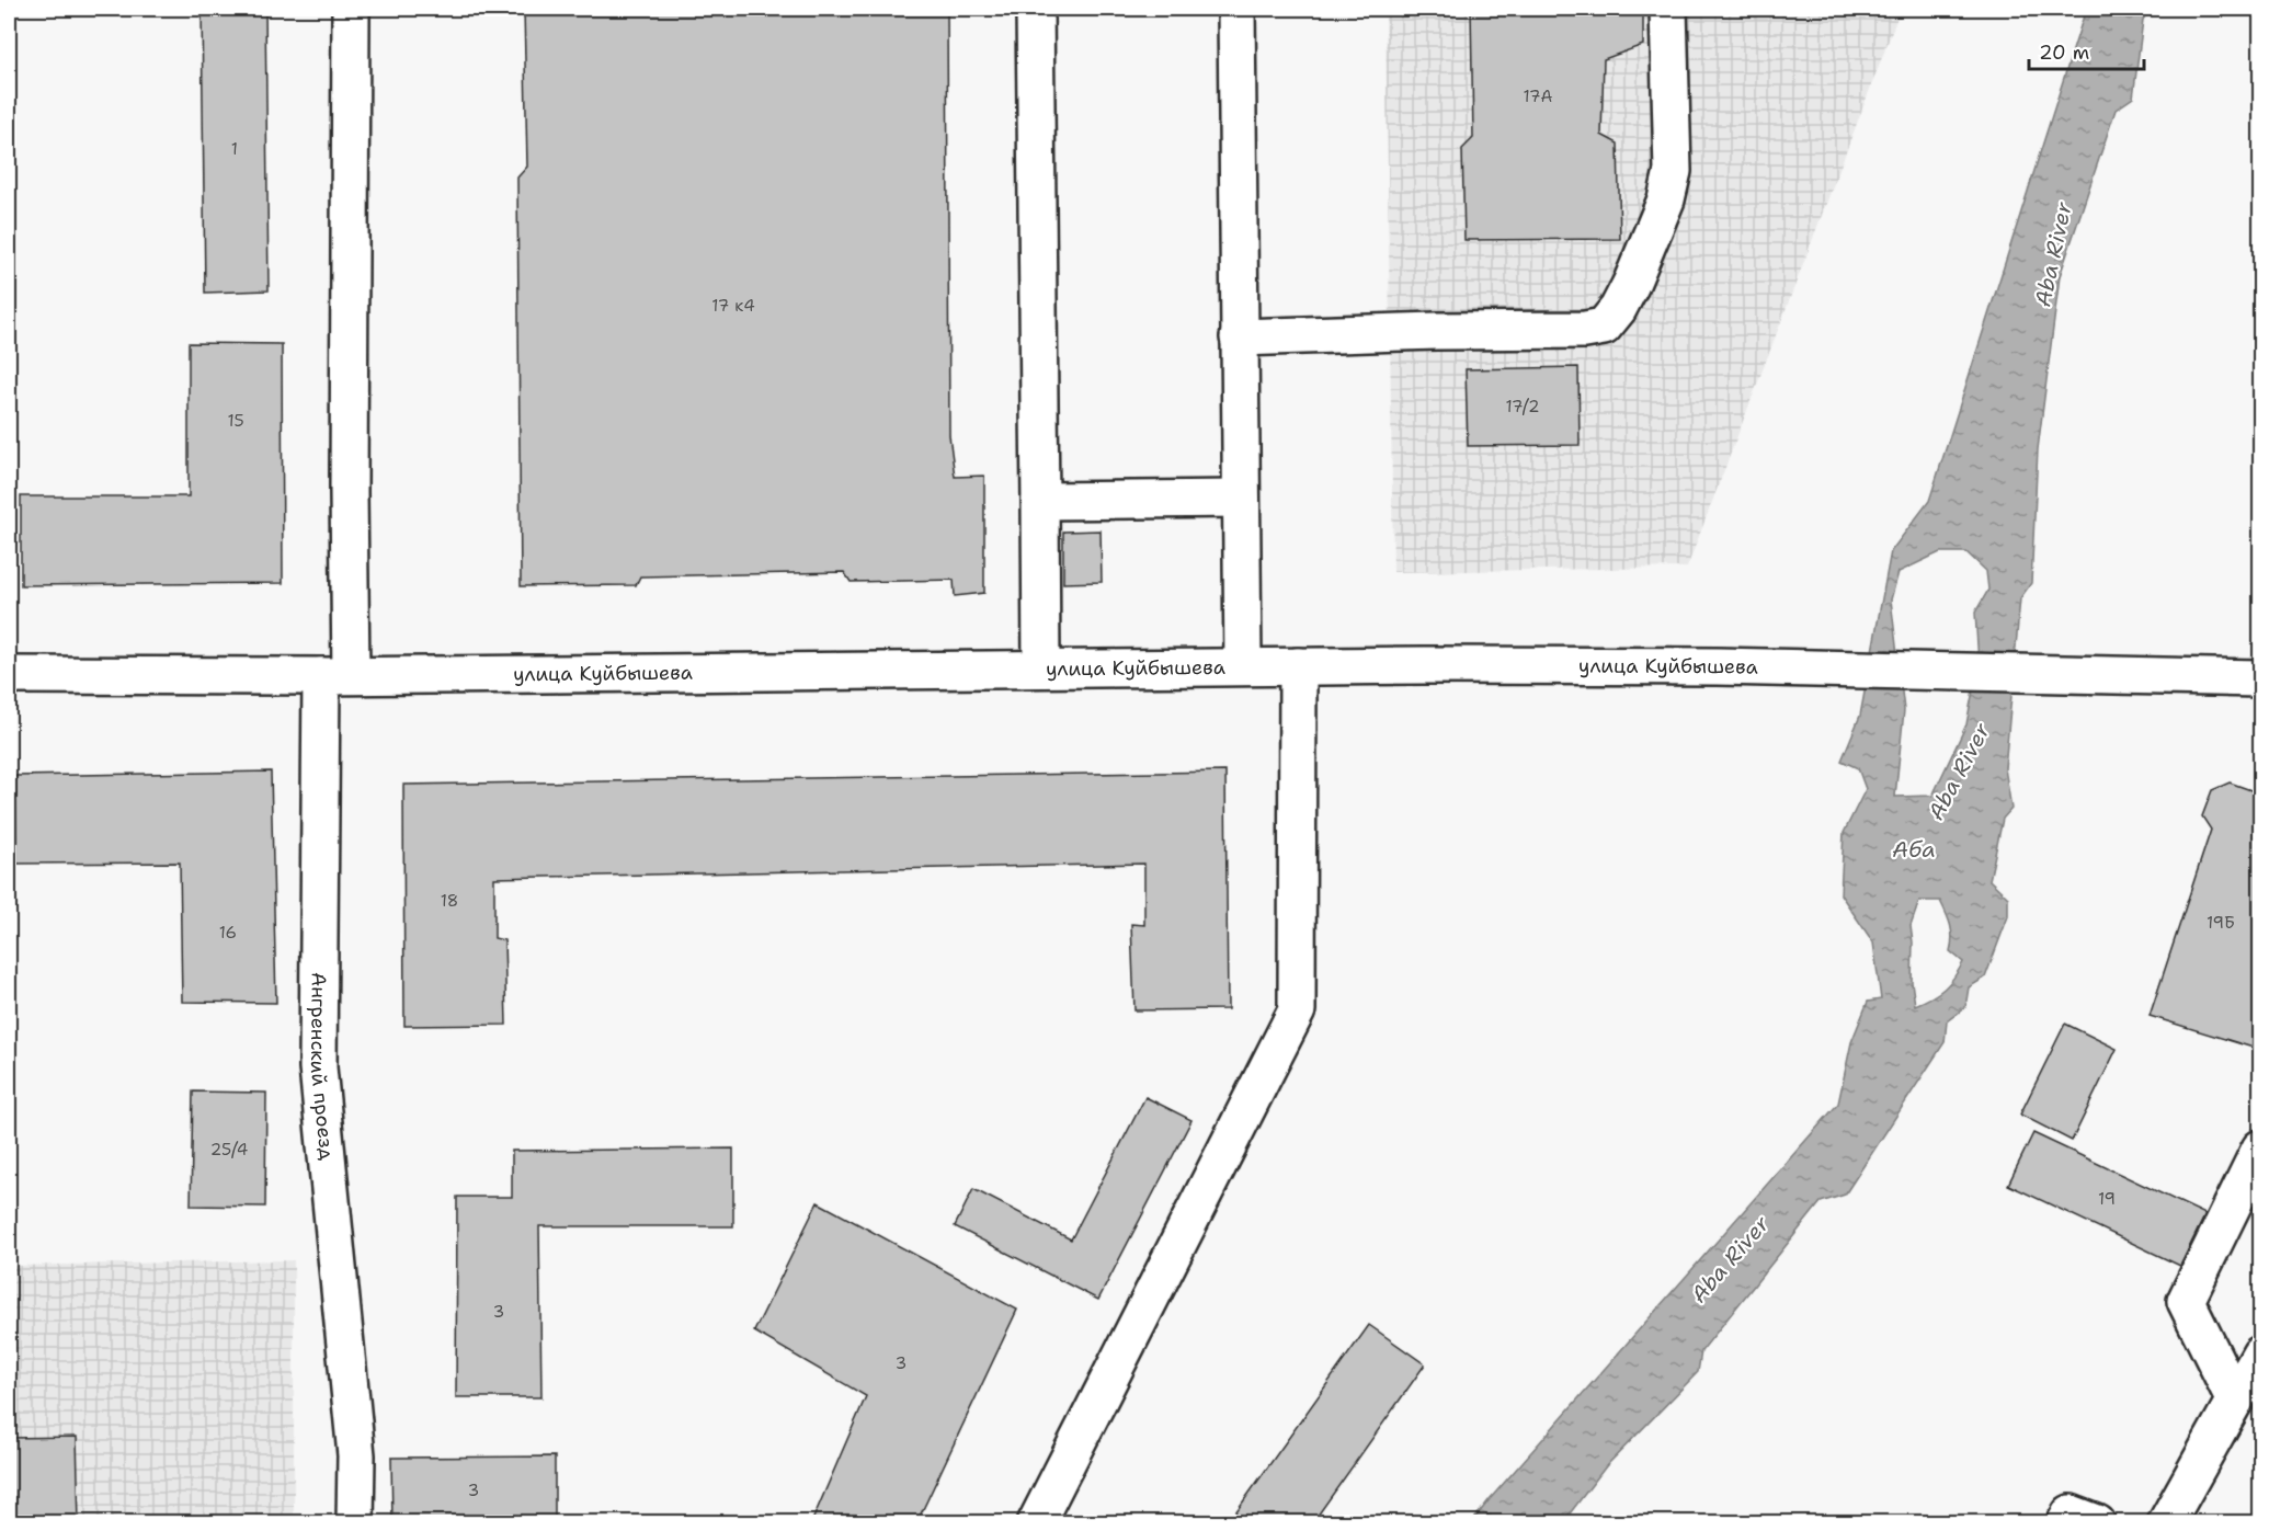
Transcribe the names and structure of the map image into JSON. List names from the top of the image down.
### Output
{
  "streets": {
    "main road": ["улица Куйбышева", "Ангренский проезд"]
  },
  "crossings": [
    ["улица Куйбышева", "Ангренский проезд"]
  ],
  "water": ["Aba River", "Аба"],
  "house_numbers": [
    "17А",
    "1",
    "17 к4",
    "17/2",
    "15",
    "18",
    "19Б",
    "16",
    "25/4",
    "19",
    "3",
    "3",
    "3"
  ],
  "scale_bar": "20 m"
}
